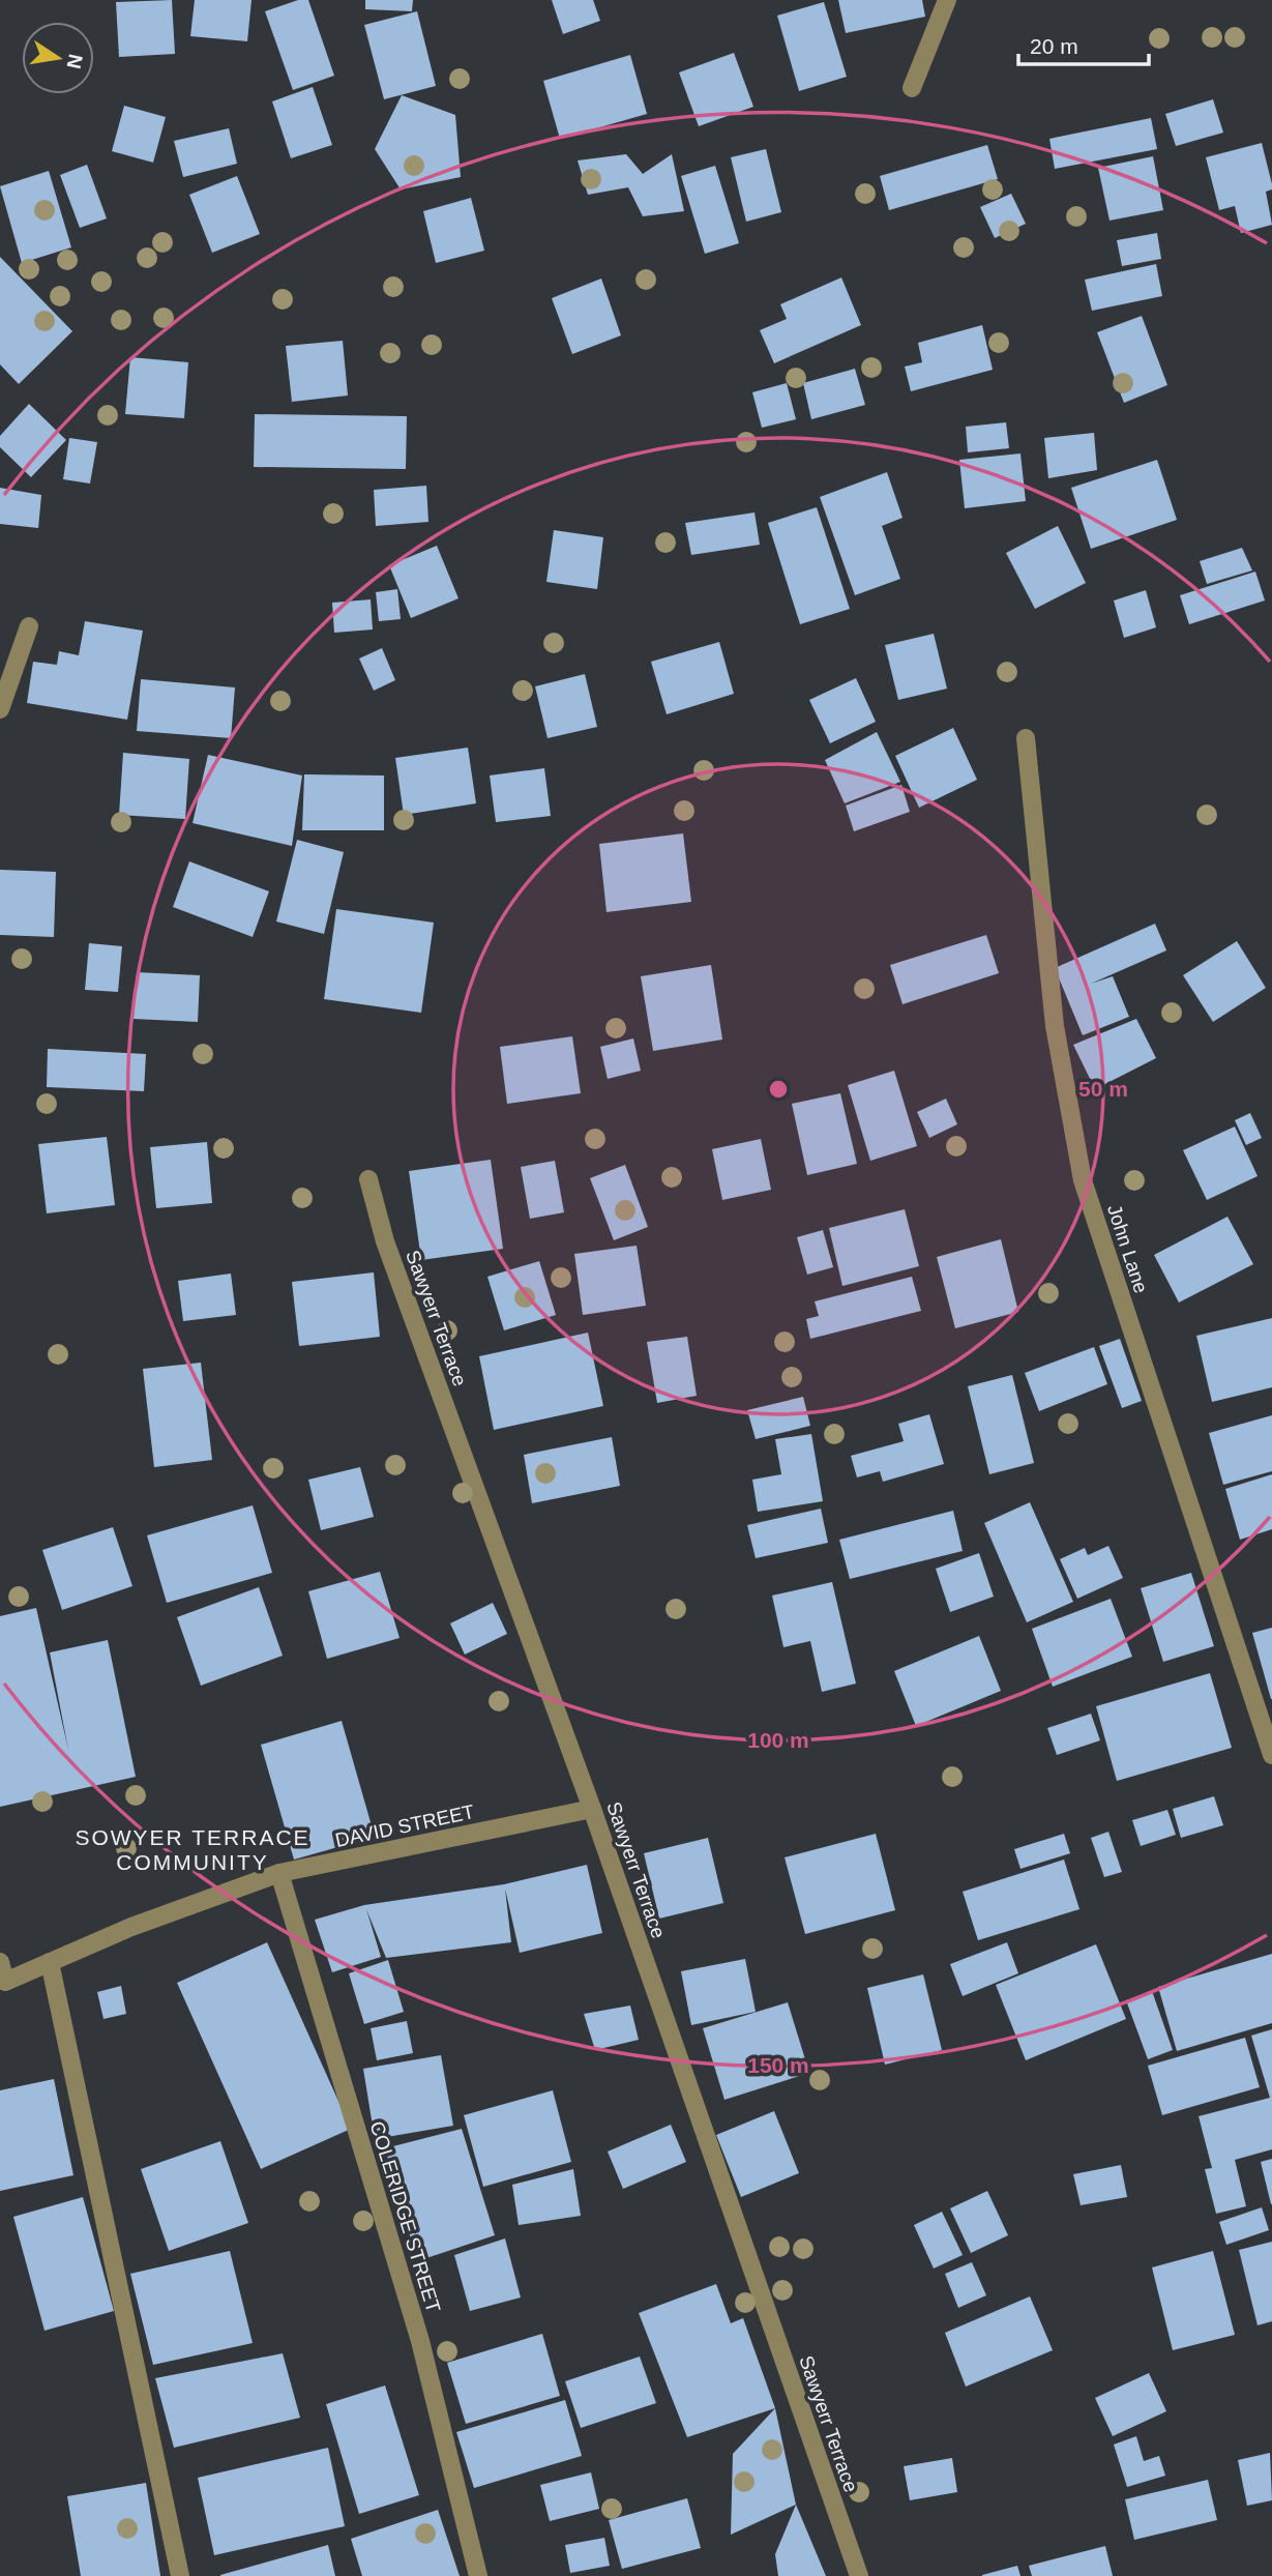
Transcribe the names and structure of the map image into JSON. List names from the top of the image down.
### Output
{
  "streets": {
    "street": [
      "John Lane",
      "Sawyerr Terrace",
      "DAVID STREET",
      "COLERIDGE STREET"
    ]
  },
  "crossings": [
    ["Sawyerr Terrace", "DAVID STREET"],
    ["DAVID STREET", "COLERIDGE STREET"]
  ],
  "districts": ["SOWYER TERRACE COMMUNITY"],
  "scale_bar": "20 m",
  "north": "right",
  "rings": ["50 m", "100 m", "150 m"]
}
